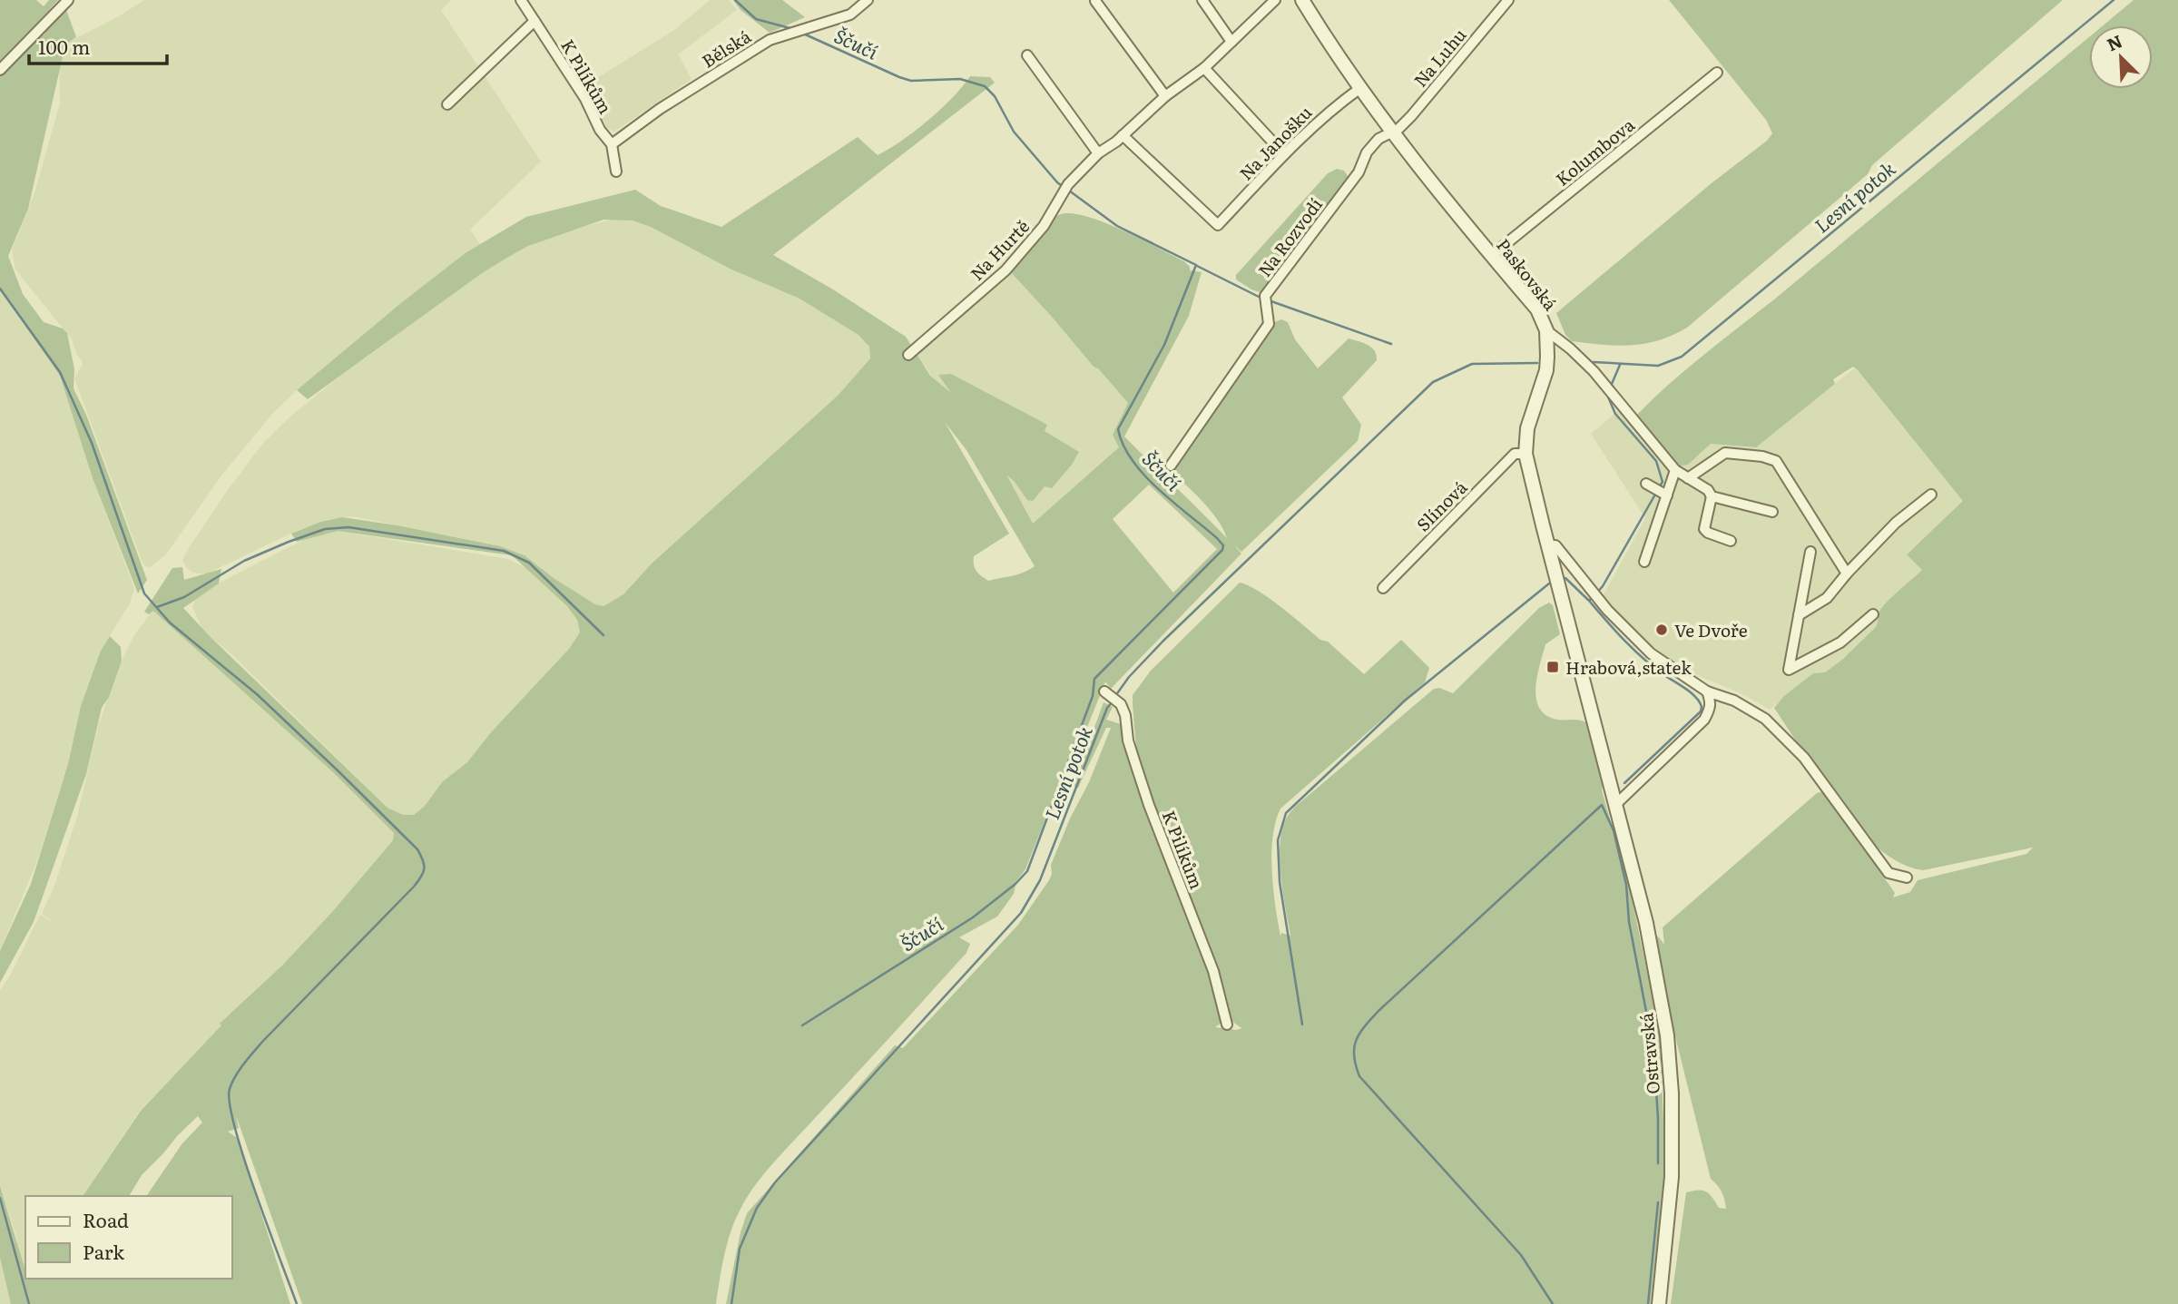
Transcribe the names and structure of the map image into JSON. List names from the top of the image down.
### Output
{
  "streets": {
    "street": [
      "Bělská",
      "Na Luhu",
      "K Pilíkům",
      "Na Janošku",
      "Kolumbova",
      "Na Rozvodí",
      "Na Hurtě",
      "Paskovská",
      "Slínová",
      "Ostravská"
    ]
  },
  "crossings": [
    ["Bělská", "K Pilíkům"],
    ["Na Luhu", "Na Rozvodí"],
    ["Na Luhu", "Paskovská"],
    ["Na Janošku", "Na Hurtě"],
    ["Na Janošku", "Paskovská"],
    ["Kolumbova", "Paskovská"],
    ["Na Rozvodí", "Paskovská"],
    ["Paskovská", "Slínová"],
    ["Paskovská", "Ostravská"]
  ],
  "water": ["Ščučí", "Lesní potok"],
  "places": {
    "other": ["Ve Dvoře"],
    "transit": ["Hrabová,statek"]
  },
  "legend": ["Road", "Park"],
  "scale_bar": "100 m",
  "north": "top left"
}
